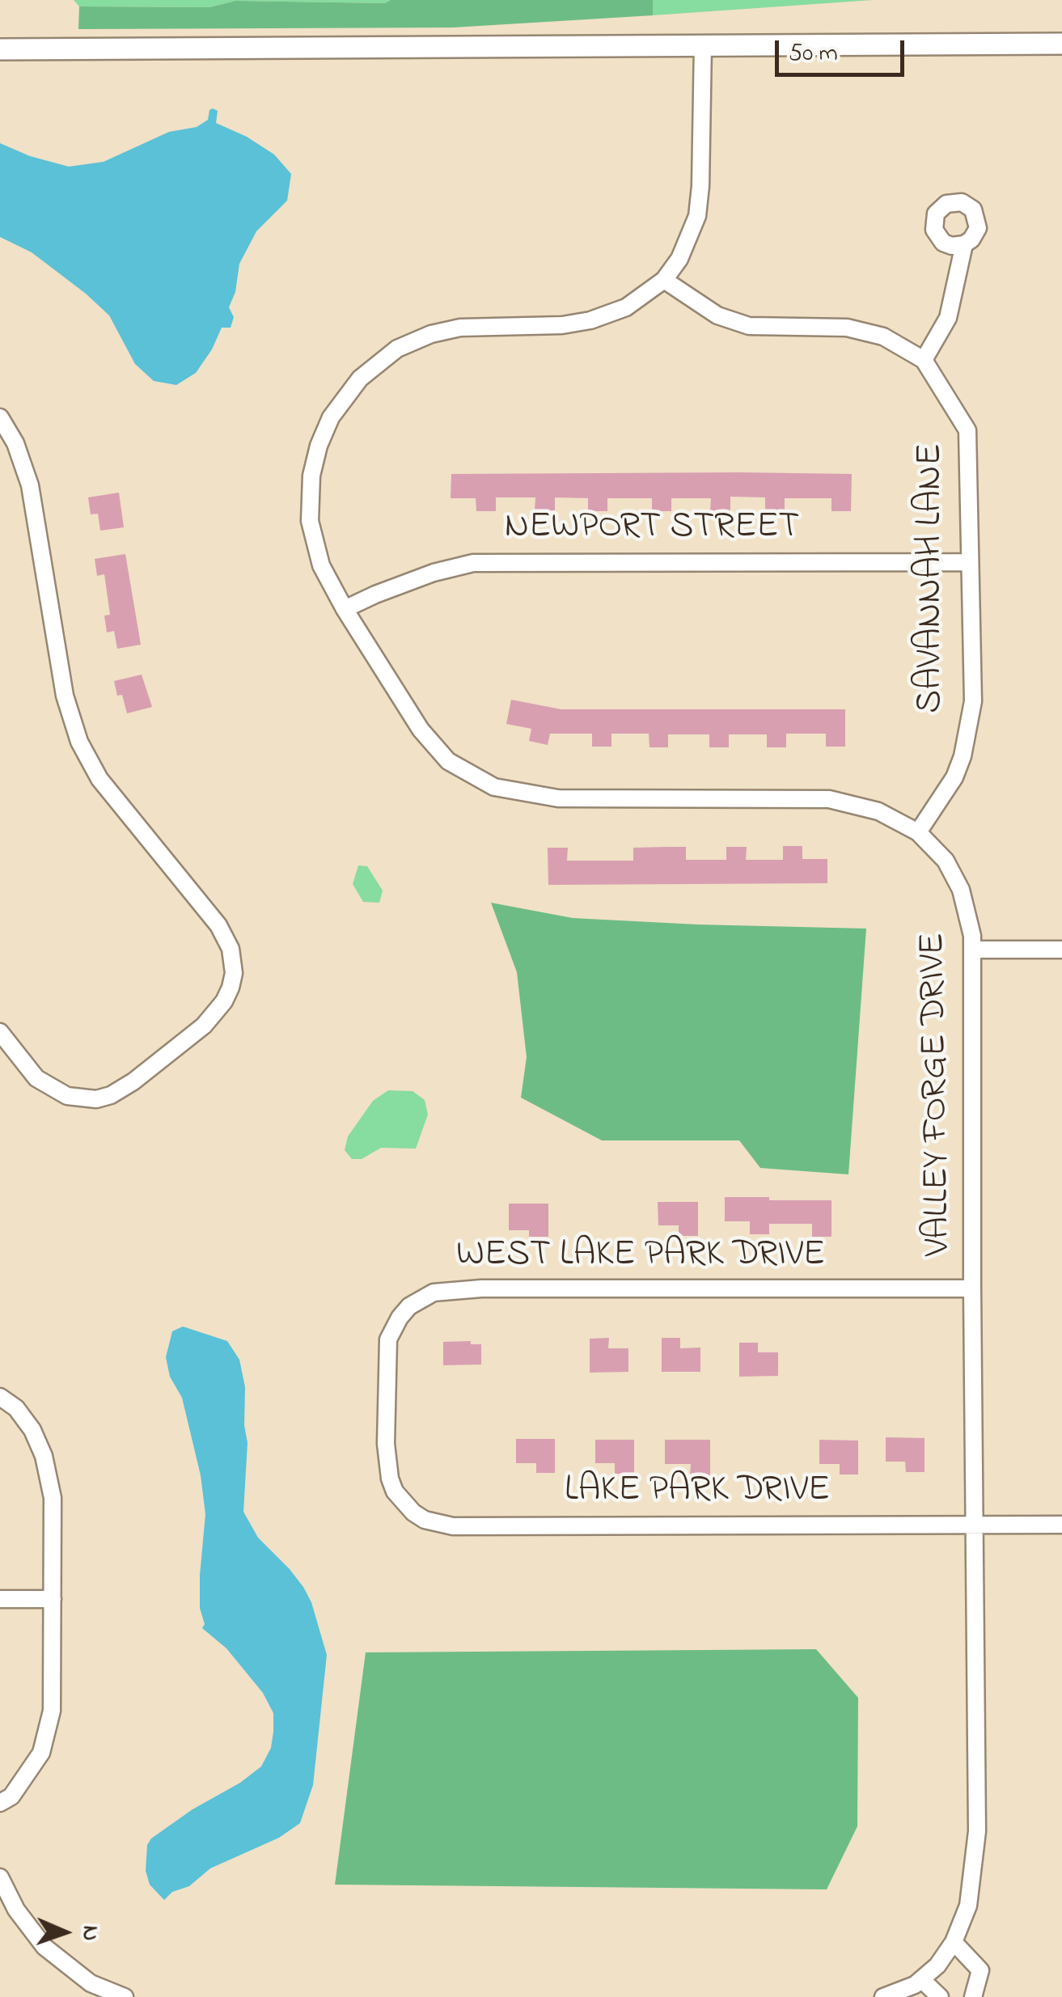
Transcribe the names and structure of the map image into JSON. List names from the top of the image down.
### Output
{
  "streets": {
    "street": [
      "NEWPORT STREET",
      "SAVANNAH LANE",
      "VALLEY FORGE DRIVE",
      "WEST LAKE PARK DRIVE",
      "LAKE PARK DRIVE"
    ]
  },
  "crossings": [
    ["NEWPORT STREET", "SAVANNAH LANE"],
    ["NEWPORT STREET", "VALLEY FORGE DRIVE"],
    ["SAVANNAH LANE", "VALLEY FORGE DRIVE"],
    ["VALLEY FORGE DRIVE", "WEST LAKE PARK DRIVE"],
    ["VALLEY FORGE DRIVE", "LAKE PARK DRIVE"],
    ["WEST LAKE PARK DRIVE", "LAKE PARK DRIVE"]
  ],
  "scale_bar": "50 m",
  "north": "right"
}
